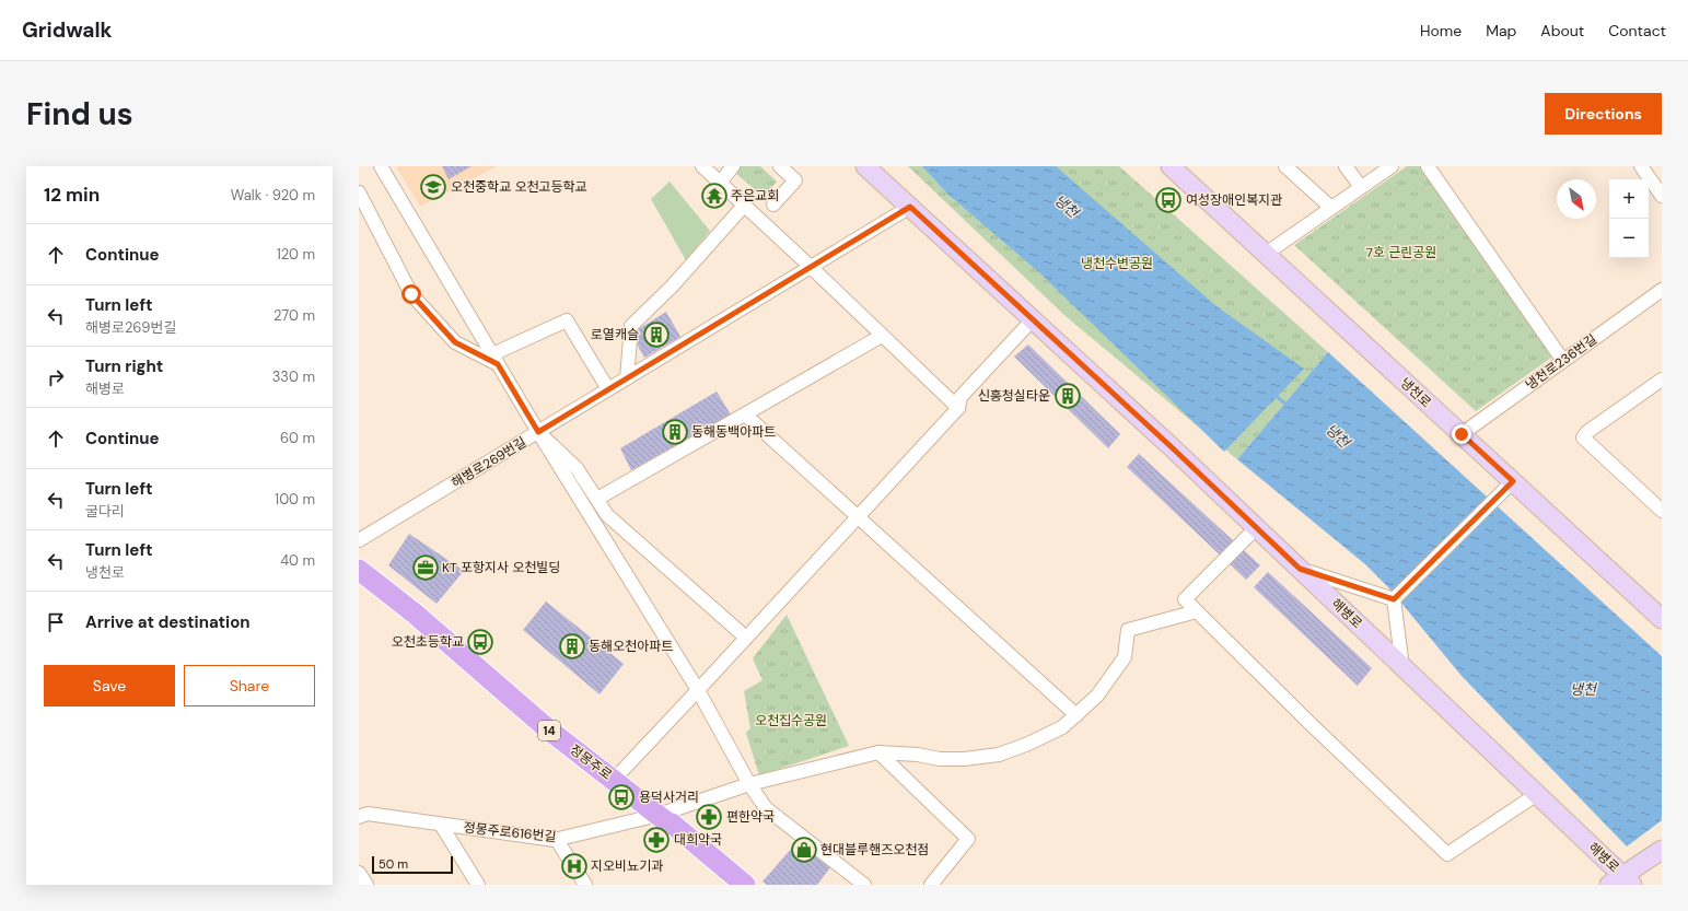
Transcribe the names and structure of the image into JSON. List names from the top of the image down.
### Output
{
  "streets": {
    "main road": [
      "냉천로",
      "해병로",
      "14",
      "정몽주로"
    ],
    "street": ["냉천로236번길", "해병로269번길", "정몽주로616번길"]
  },
  "crossings": [
    ["냉천로236번길", "냉천로"],
    ["해병로269번길", "해병로"],
    ["정몽주로", "정몽주로616번길"]
  ],
  "water": ["냉천"],
  "parks": ["7호 근린공원", "냉천수변공원", "오천집수공원"],
  "places": {
    "school or university": ["오천중학교 오천고등학교"],
    "temple": ["주은교회"],
    "bus stop": ["여성장애인복지관", "오천초등학교", "용덕사거리"],
    "building": [
      "로열캐슬",
      "신흥청실타운",
      "동해동백아파트",
      "동해오천아파트"
    ],
    "office": ["KT 포항지사 오천빌딩"],
    "pharmacy": ["편한약국", "대희약국"],
    "shop": ["현대블루핸즈오천점"],
    "hospital": ["지오비뇨기과"]
  },
  "scale_bar": "50 m",
  "north": "bottom right",
  "page": {
    "header": "Gridwalk",
    "nav": [
      "Home",
      "Map",
      "About",
      "Contact"
    ],
    "buttons": [
      "Directions",
      ["Save", "Share"]
    ],
    "title": "Find us",
    "heading": ["12 min", "Walk · 920 m"],
    "map_buttons": ["+", "−"],
    "list": [
      ["Continue", "120 m"],
      ["Turn left", "해병로269번길", "270 m"],
      ["Turn right", "해병로", "330 m"],
      ["Continue", "60 m"],
      ["Turn left", "굴다리", "100 m"],
      ["Turn left", "냉천로", "40 m"],
      "Arrive at destination"
    ],
    "scale": "50 m"
  }
}
